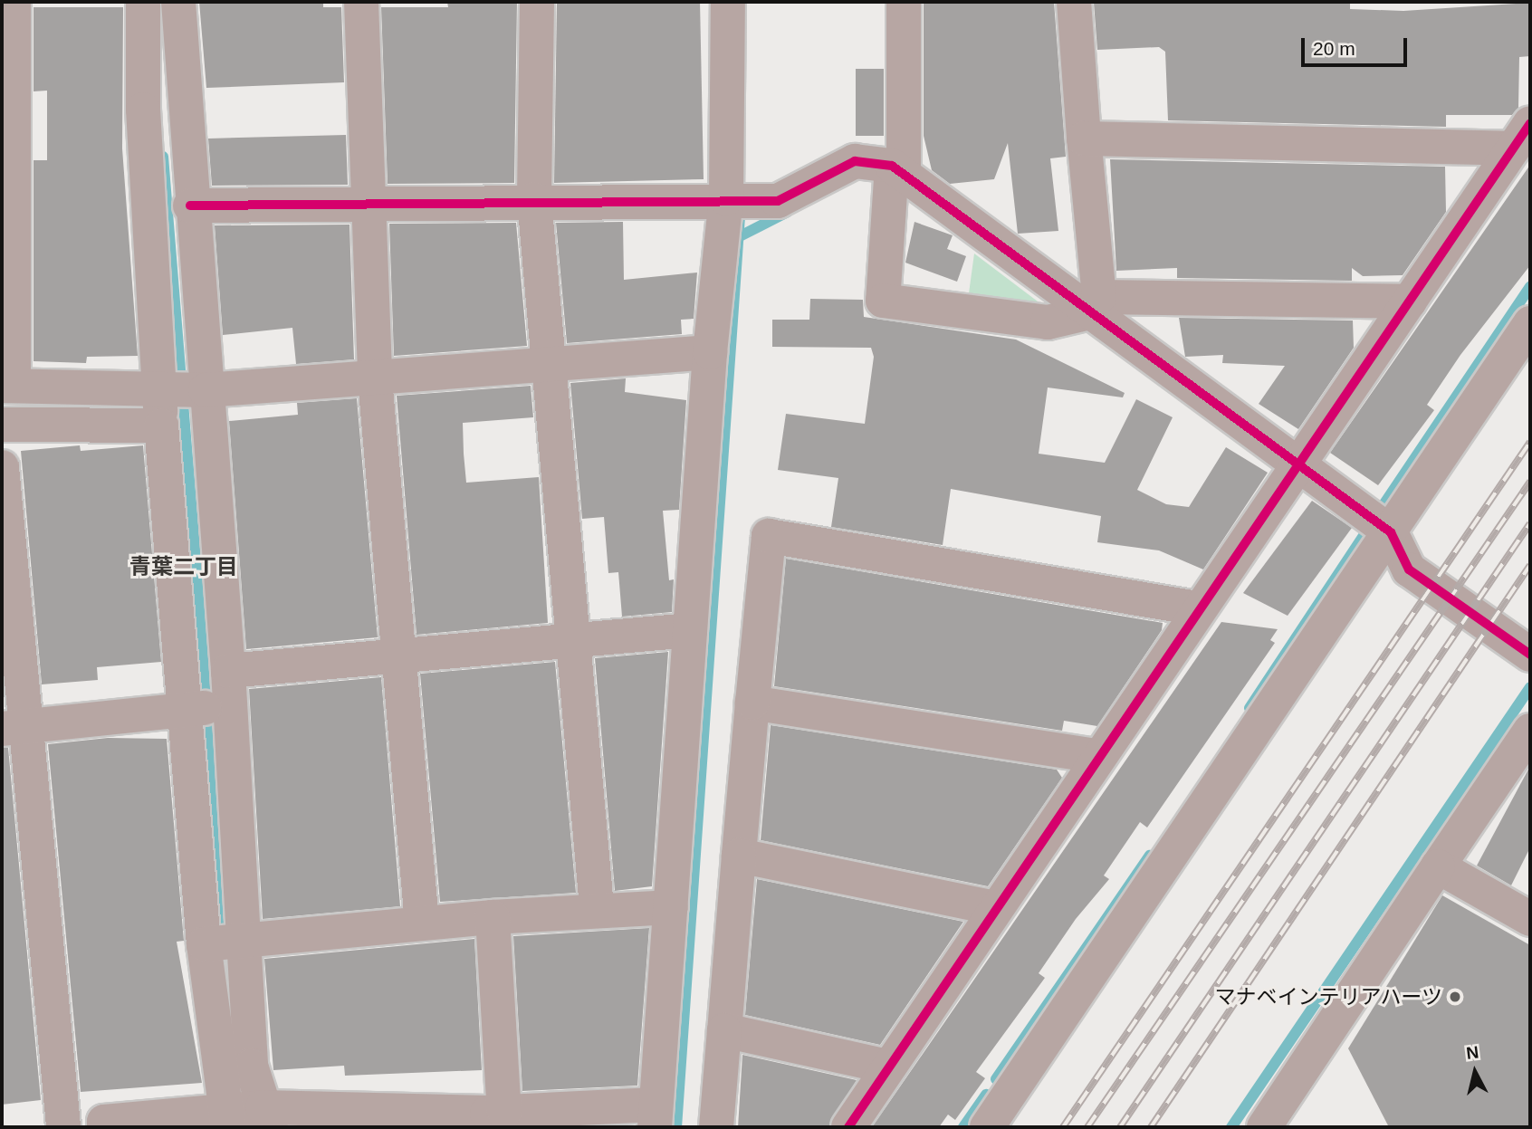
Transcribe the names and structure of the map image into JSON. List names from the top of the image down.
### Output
{
  "districts": ["青葉二丁目"],
  "places": ["マナベインテリアハーツ"],
  "scale_bar": "20 m",
  "north": "top"
}
